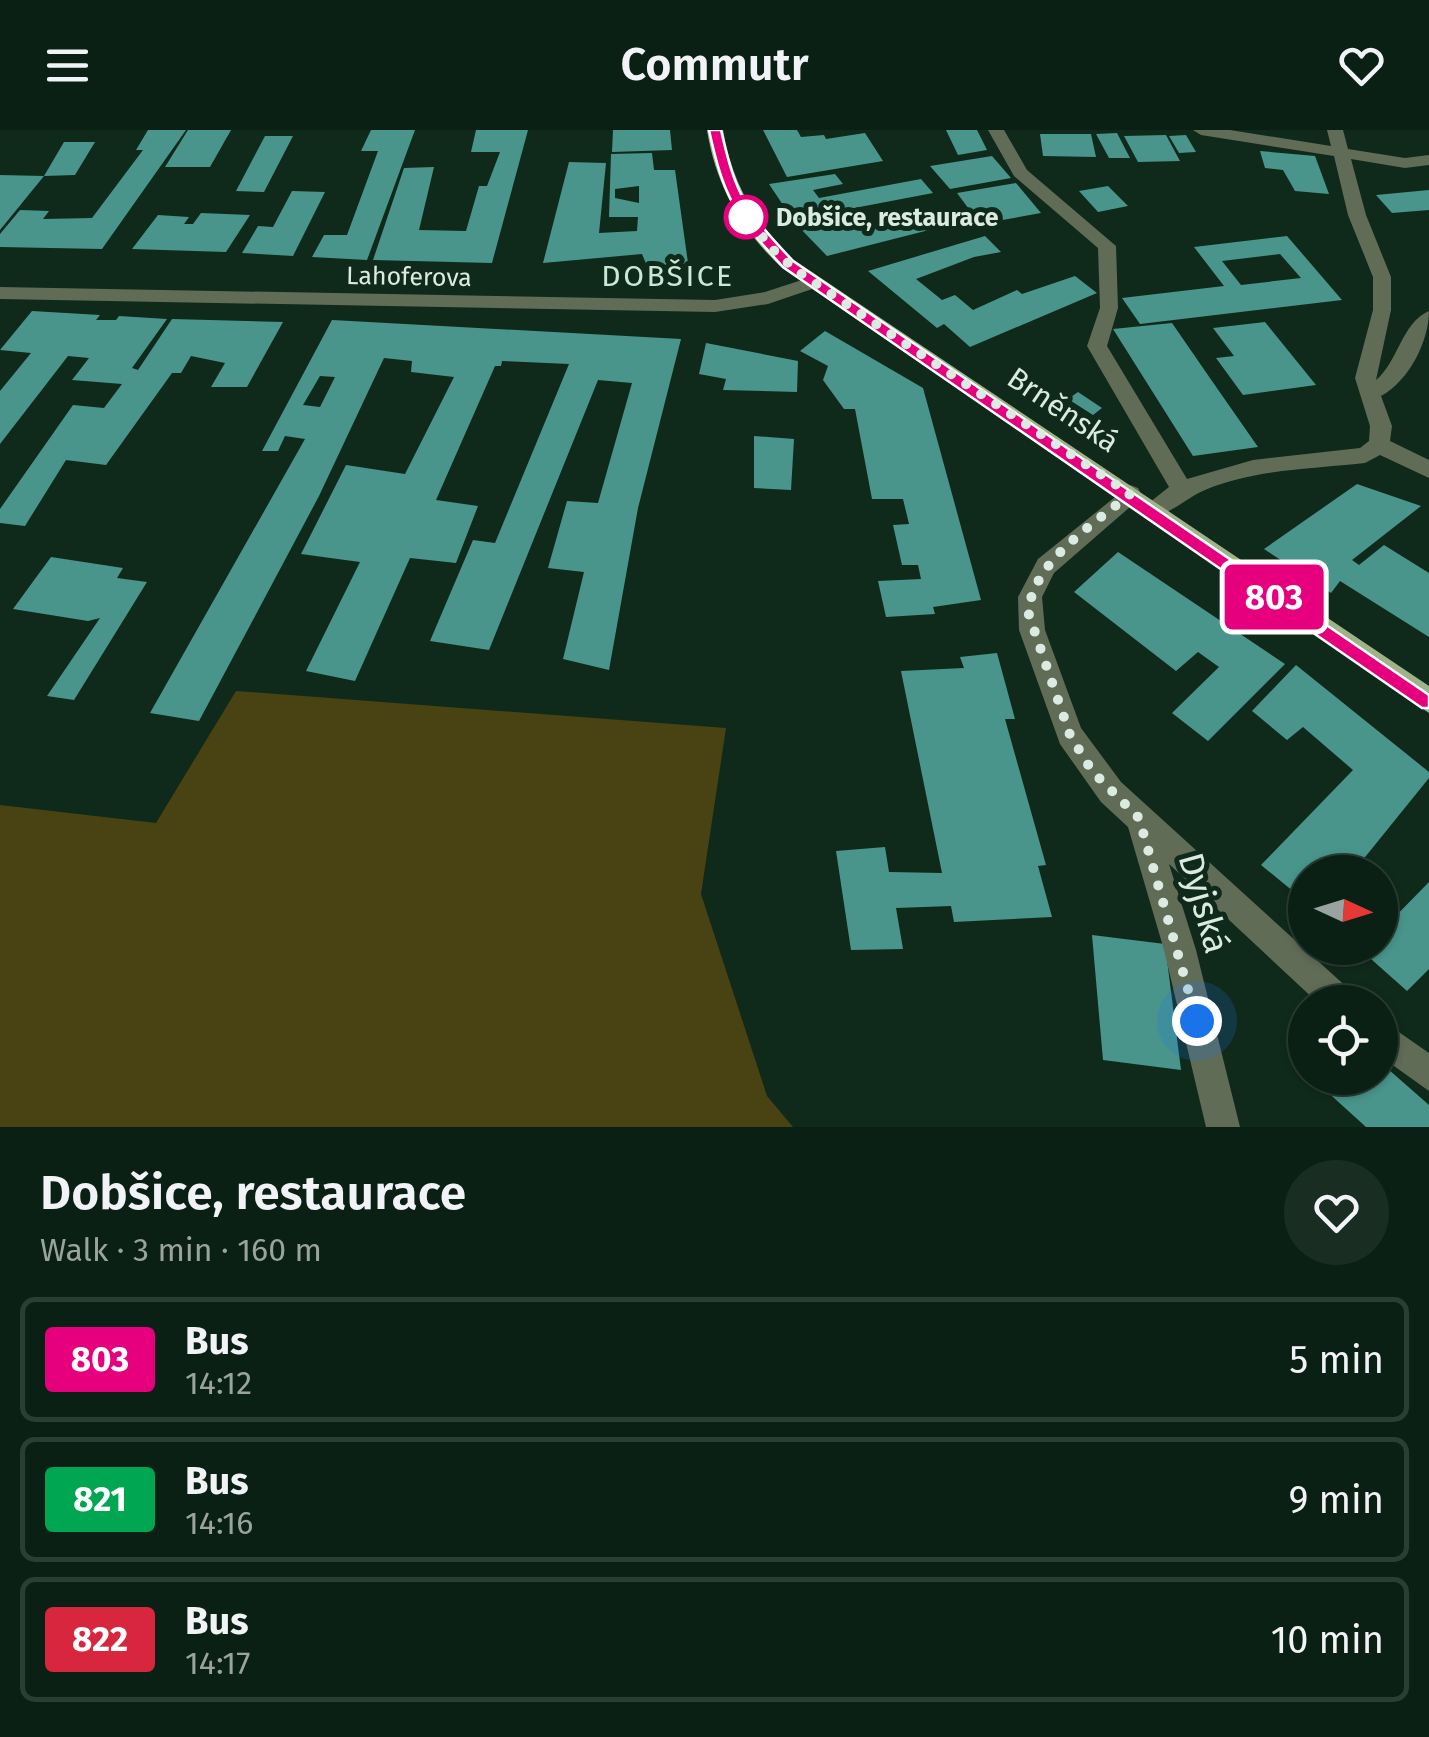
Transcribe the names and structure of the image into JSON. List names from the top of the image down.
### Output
{
  "streets": {
    "main road": ["Brněnská"],
    "street": ["Lahoferova", "Dyjská"]
  },
  "crossings": [
    ["Lahoferova", "Brněnská"]
  ],
  "districts": ["DOBŠICE"],
  "places": ["Dobšice, restaurace"],
  "lines": ["bus line 803"],
  "north": "right",
  "page": {
    "header": "Commutr",
    "on_map": "803",
    "heading": ["Dobšice, restaurace", "Walk · 3 min · 160 m"],
    "list": [
      {
        "mark": "803",
        "name": "Bus",
        "note": "14:12",
        "value": "5 min"
      },
      {
        "mark": "821",
        "name": "Bus",
        "note": "14:16",
        "value": "9 min"
      },
      {
        "mark": "822",
        "name": "Bus",
        "note": "14:17",
        "value": "10 min"
      }
    ]
  }
}
